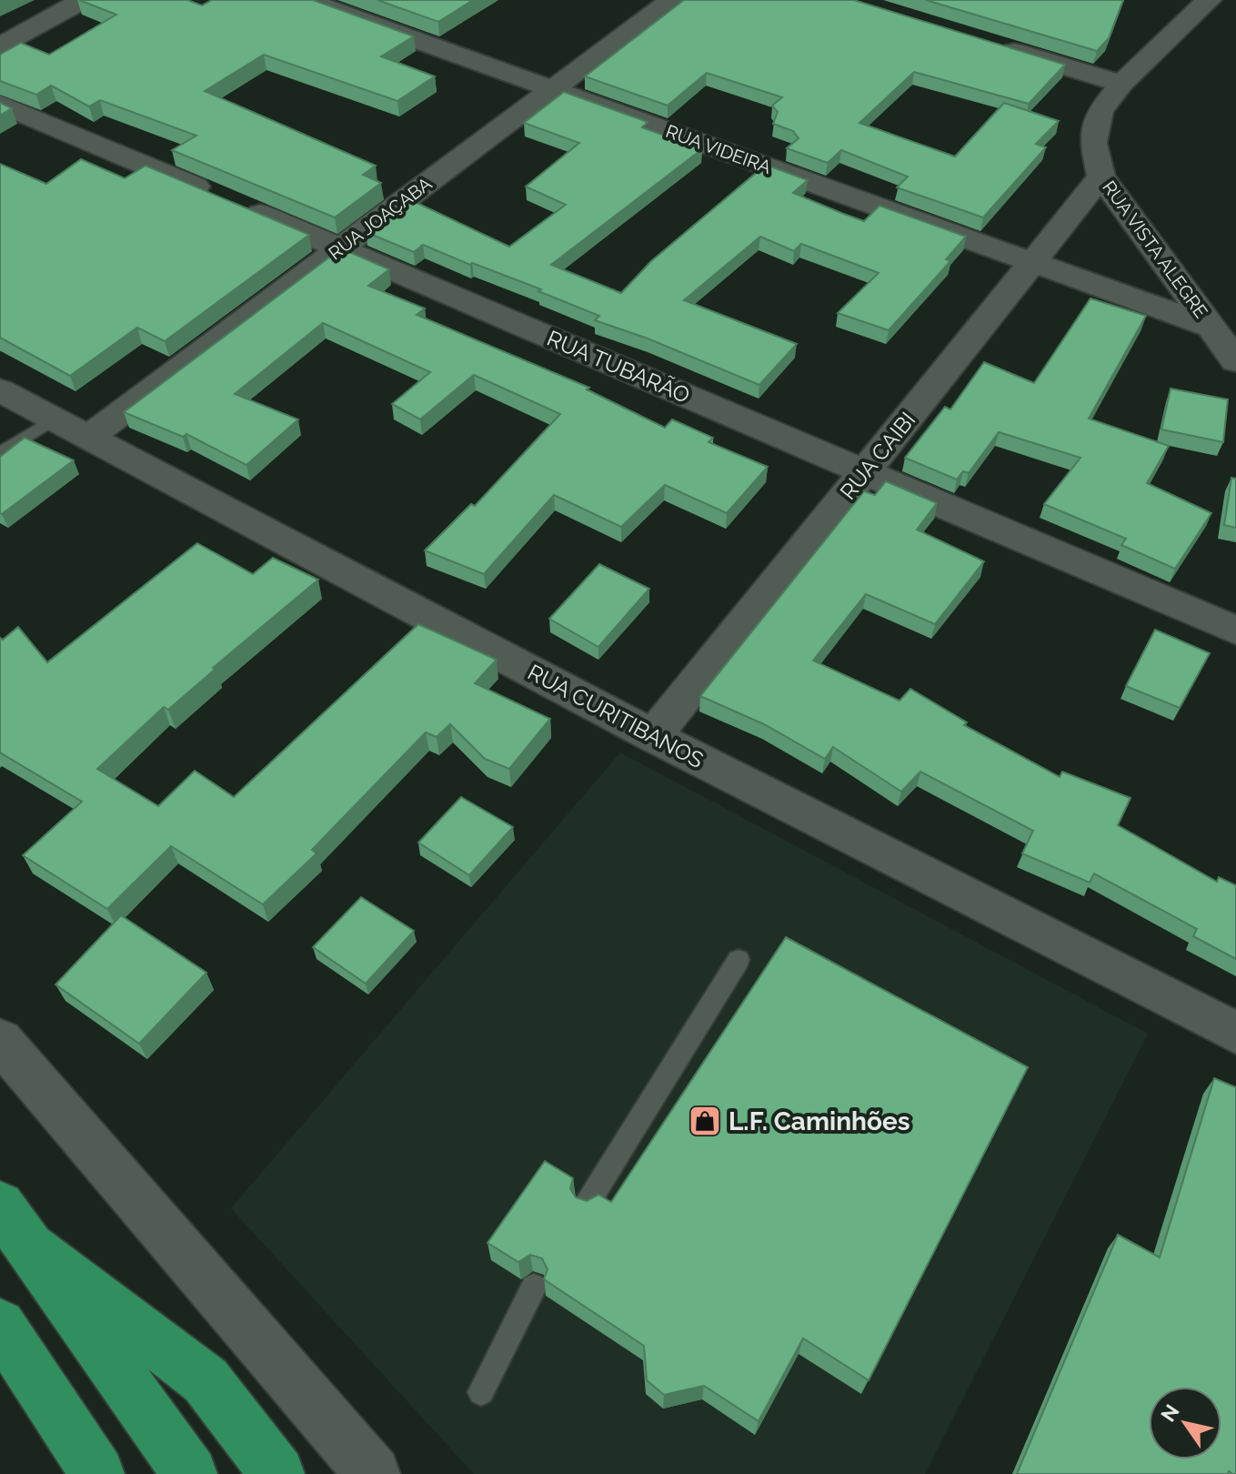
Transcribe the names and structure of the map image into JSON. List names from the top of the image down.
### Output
{
  "streets": {
    "street": [
      "RUA VIDEIRA",
      "RUA JOAÇABA",
      "RUA VISTA ALEGRE",
      "RUA TUBARÃO",
      "RUA CAIBI",
      "RUA CURITIBANOS"
    ]
  },
  "crossings": [
    ["RUA VIDEIRA", "RUA JOAÇABA"],
    ["RUA VIDEIRA", "RUA VISTA ALEGRE"],
    ["RUA VIDEIRA", "RUA CAIBI"],
    ["RUA JOAÇABA", "RUA TUBARÃO"],
    ["RUA JOAÇABA", "RUA CURITIBANOS"],
    ["RUA VISTA ALEGRE", "RUA CAIBI"],
    ["RUA TUBARÃO", "RUA CAIBI"],
    ["RUA CAIBI", "RUA CURITIBANOS"]
  ],
  "places": {
    "shop": ["L.F. Caminhões"]
  },
  "north": "top left"
}
